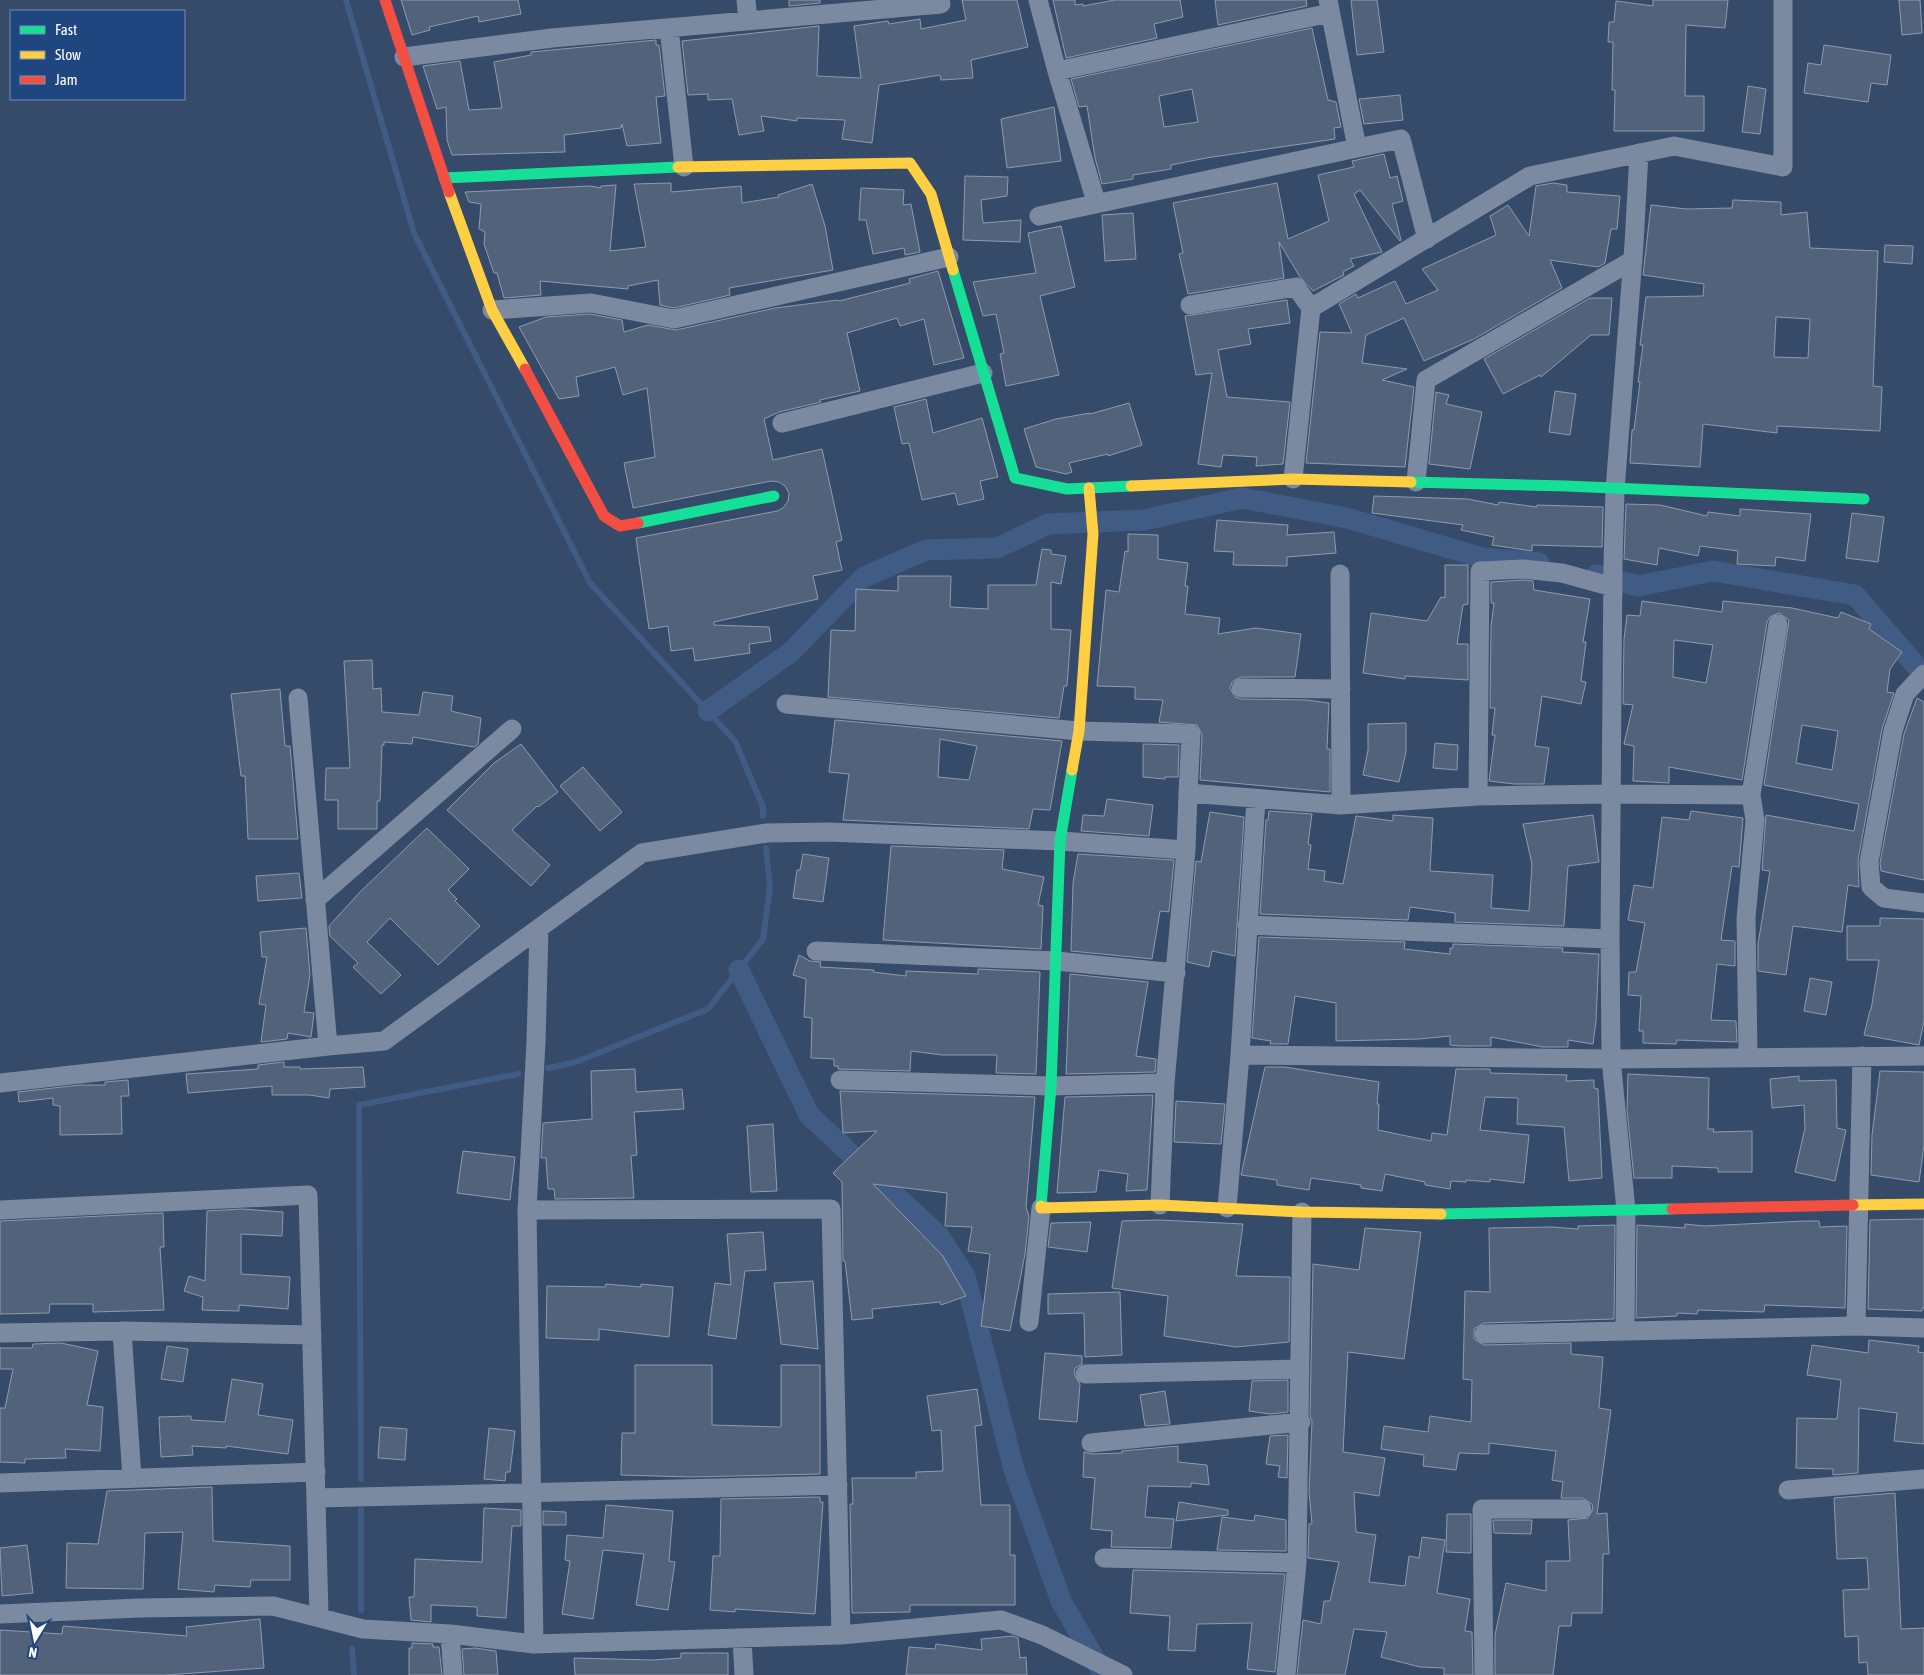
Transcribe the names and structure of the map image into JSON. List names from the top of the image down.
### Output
{
  "legend": ["Fast", "Slow", "Jam"],
  "north": "bottom"
}
